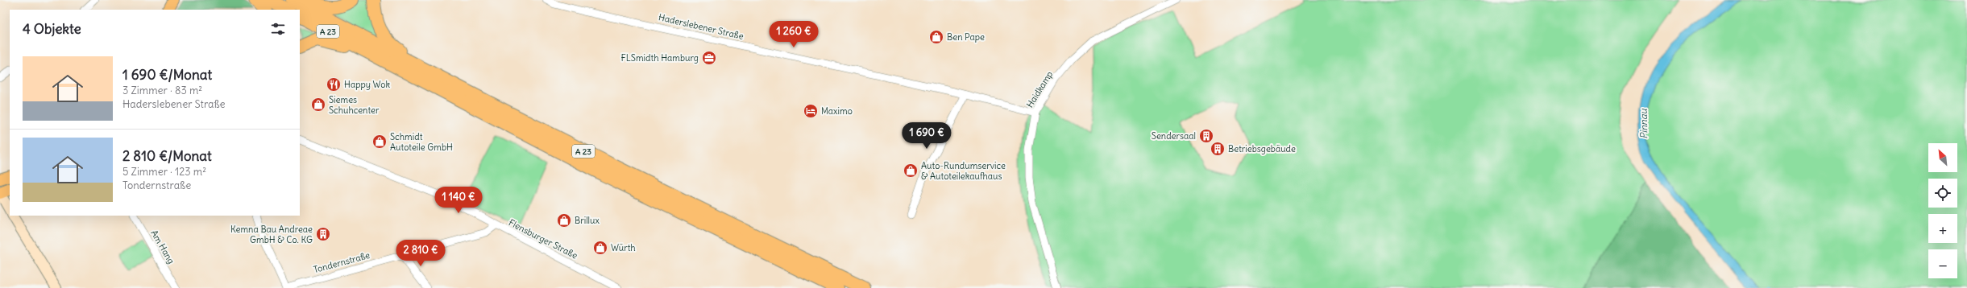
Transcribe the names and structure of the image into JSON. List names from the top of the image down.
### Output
{
  "streets": {
    "highway": ["A 23"],
    "street": [
      "Haderslebener Straße",
      "Haidkamp",
      "Flensburger Straße",
      "Am Hang",
      "Tondernstraße"
    ]
  },
  "crossings": [
    ["Haderslebener Straße", "Haidkamp"],
    ["Flensburger Straße", "Tondernstraße"]
  ],
  "water": ["Pinnau"],
  "places": {
    "shop": [
      "Ben Pape",
      "Siemes Schuhcenter",
      "Schmidt Autoteile GmbH",
      "Auto-Rundumservice & Autoteilekaufhaus",
      "Brillux",
      "Würth"
    ],
    "office": ["FLSmidth Hamburg"],
    "restaurant": ["Happy Wok"],
    "hotel": ["Maximo"],
    "building": ["Sendersaal", "Betriebsgebäude", "Kemna Bau Andreae GmbH & Co. KG"]
  },
  "north": "top left",
  "page": {
    "heading": "4 Objekte",
    "price": [
      "1 260 €",
      "1 690 €",
      "1 140 €",
      "2 810 €"
    ],
    "list": [
      {
        "name": "1 690 €/Monat",
        "note": "3 Zimmer · 83 m² · Haderslebener Straße"
      },
      {
        "name": "2 810 €/Monat",
        "note": "5 Zimmer · 123 m² · Tondernstraße"
      }
    ],
    "map_buttons": ["+", "−"]
  }
}
